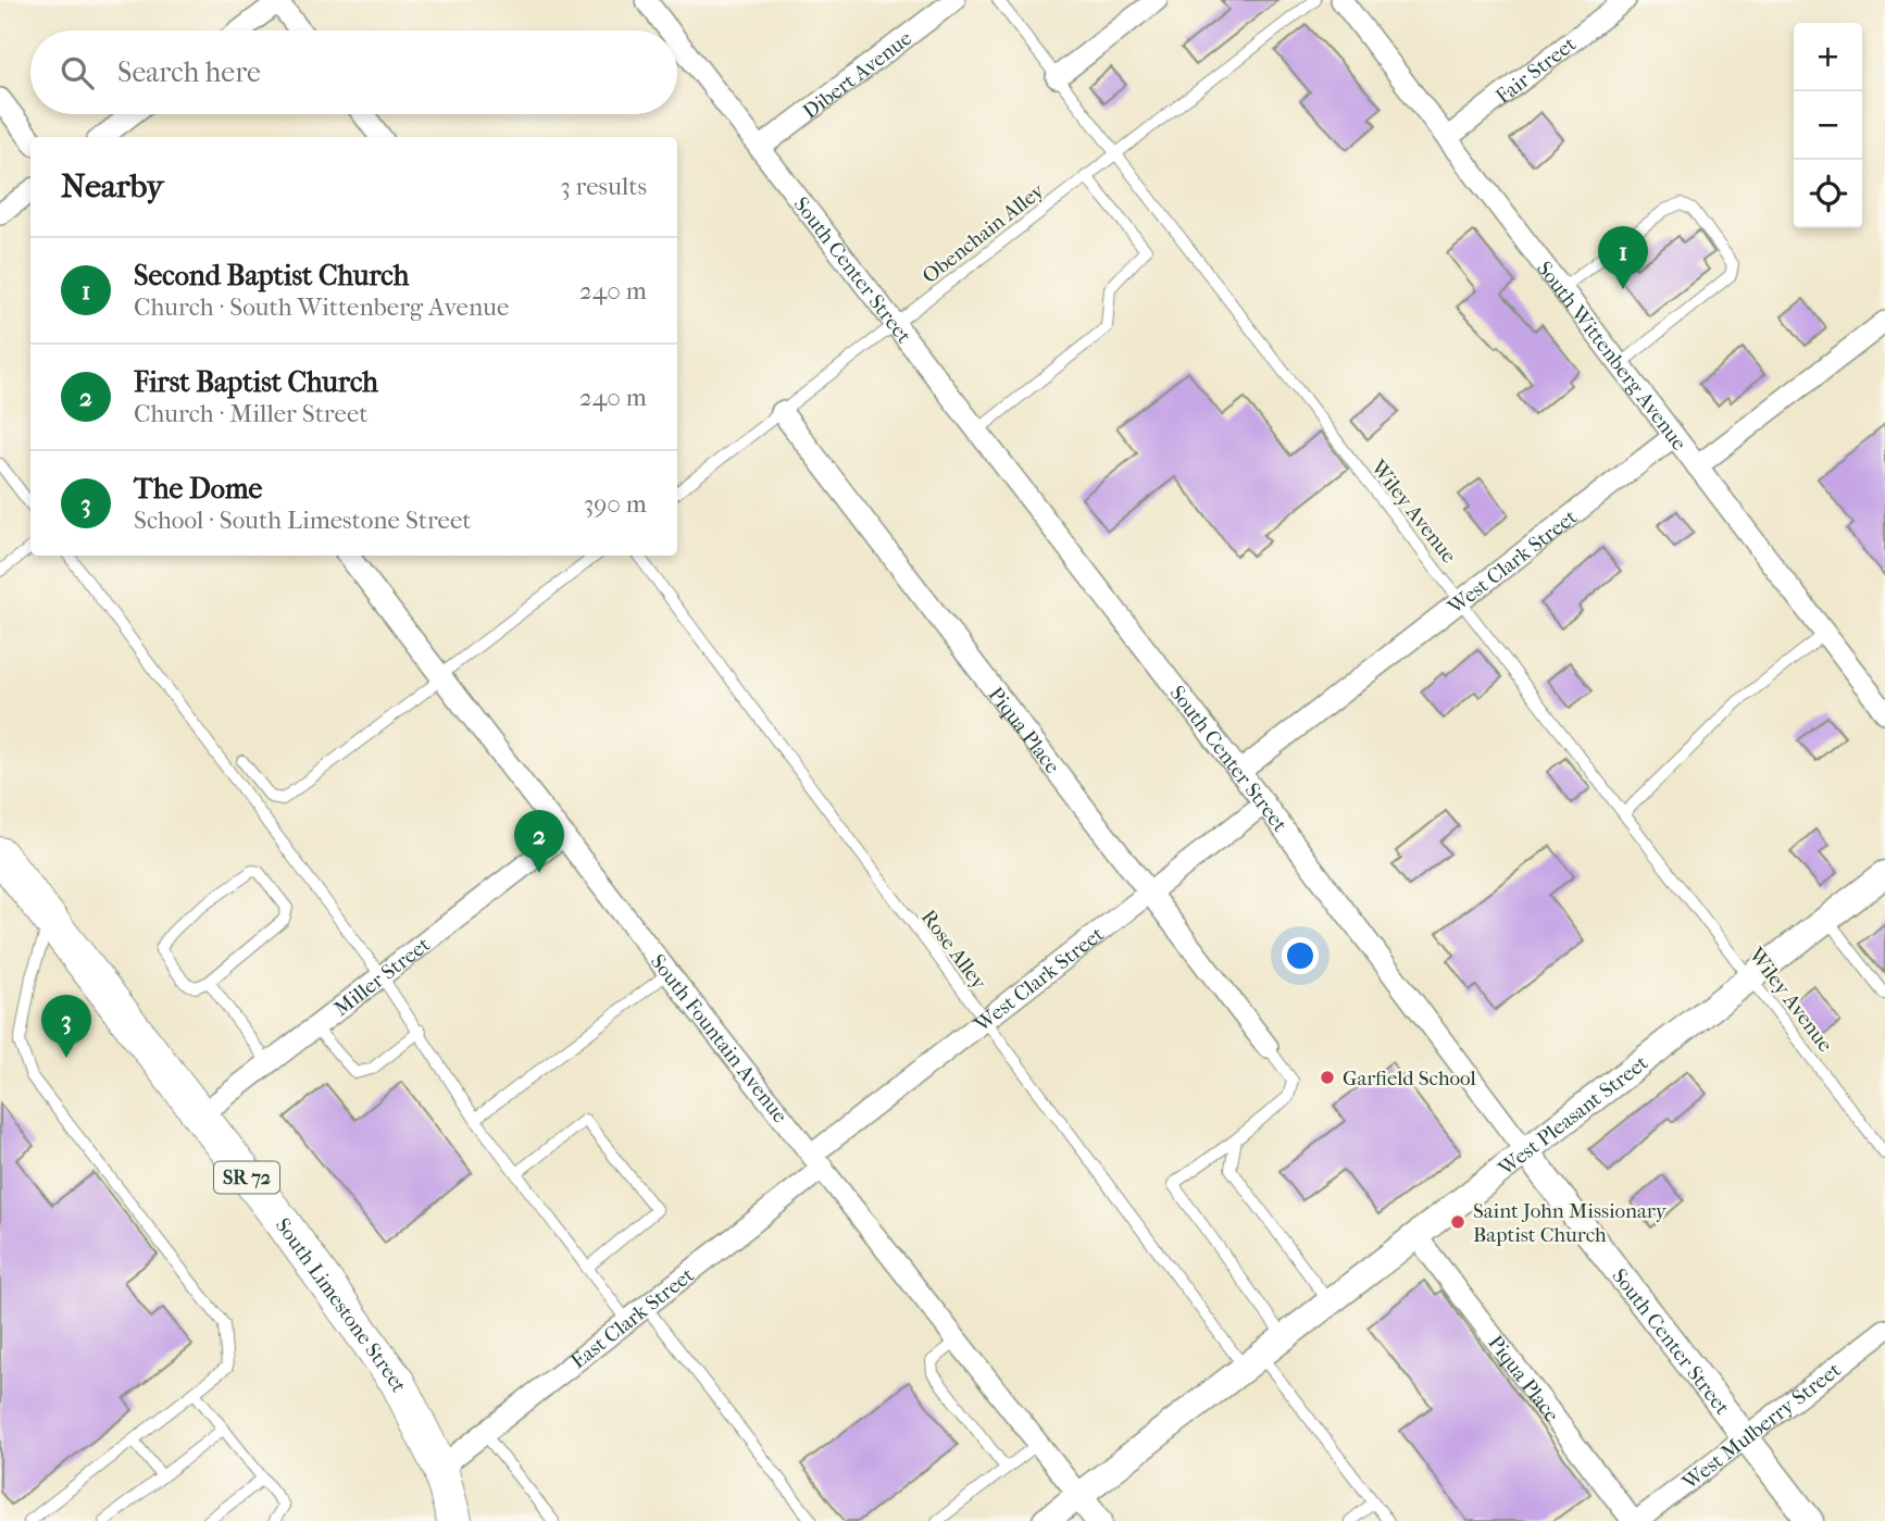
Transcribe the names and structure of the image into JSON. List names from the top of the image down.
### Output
{
  "streets": {
    "main road": ["SR 72", "South Limestone Street"],
    "street": [
      "Fair Street",
      "Dibert Avenue",
      "South Center Street",
      "South Wittenberg Avenue",
      "West Clark Street",
      "Piqua Place",
      "Miller Street",
      "South Fountain Avenue",
      "West Pleasant Street",
      "East Clark Street",
      "West Mulberry Street"
    ],
    "lane": ["Obenchain Alley", "Wiley Avenue", "Rose Alley"]
  },
  "crossings": [
    ["Fair Street", "South Wittenberg Avenue"],
    ["Dibert Avenue", "South Center Street"],
    ["Obenchain Alley", "South Center Street"],
    ["Obenchain Alley", "Wiley Avenue"],
    ["Obenchain Alley", "Piqua Place"],
    ["South Center Street", "West Clark Street"],
    ["South Center Street", "West Pleasant Street"],
    ["South Center Street", "West Mulberry Street"],
    ["South Wittenberg Avenue", "West Clark Street"],
    ["Wiley Avenue", "West Clark Street"],
    ["Wiley Avenue", "West Pleasant Street"],
    ["West Clark Street", "Piqua Place"],
    ["West Clark Street", "Rose Alley"],
    ["West Clark Street", "South Fountain Avenue"],
    ["West Clark Street", "East Clark Street"],
    ["Piqua Place", "West Pleasant Street"],
    ["Piqua Place", "West Mulberry Street"],
    ["Rose Alley", "West Pleasant Street"],
    ["Miller Street", "South Fountain Avenue"],
    ["Miller Street", "South Limestone Street"],
    ["South Fountain Avenue", "West Pleasant Street"],
    ["South Fountain Avenue", "East Clark Street"],
    ["South Limestone Street", "East Clark Street"]
  ],
  "places": ["Garfield School", "Saint John Missionary Baptist Church"],
  "page": {
    "map_buttons": ["+", "−"],
    "search": "Search here",
    "heading": ["Nearby", "3 results"],
    "pins": ["1", "2", "3"],
    "list": [
      {
        "mark": "1",
        "name": "Second Baptist Church",
        "note": "Church · South Wittenberg Avenue",
        "value": "240 m"
      },
      {
        "mark": "2",
        "name": "First Baptist Church",
        "note": "Church · Miller Street",
        "value": "240 m"
      },
      {
        "mark": "3",
        "name": "The Dome",
        "note": "School · South Limestone Street",
        "value": "390 m"
      }
    ]
  }
}
